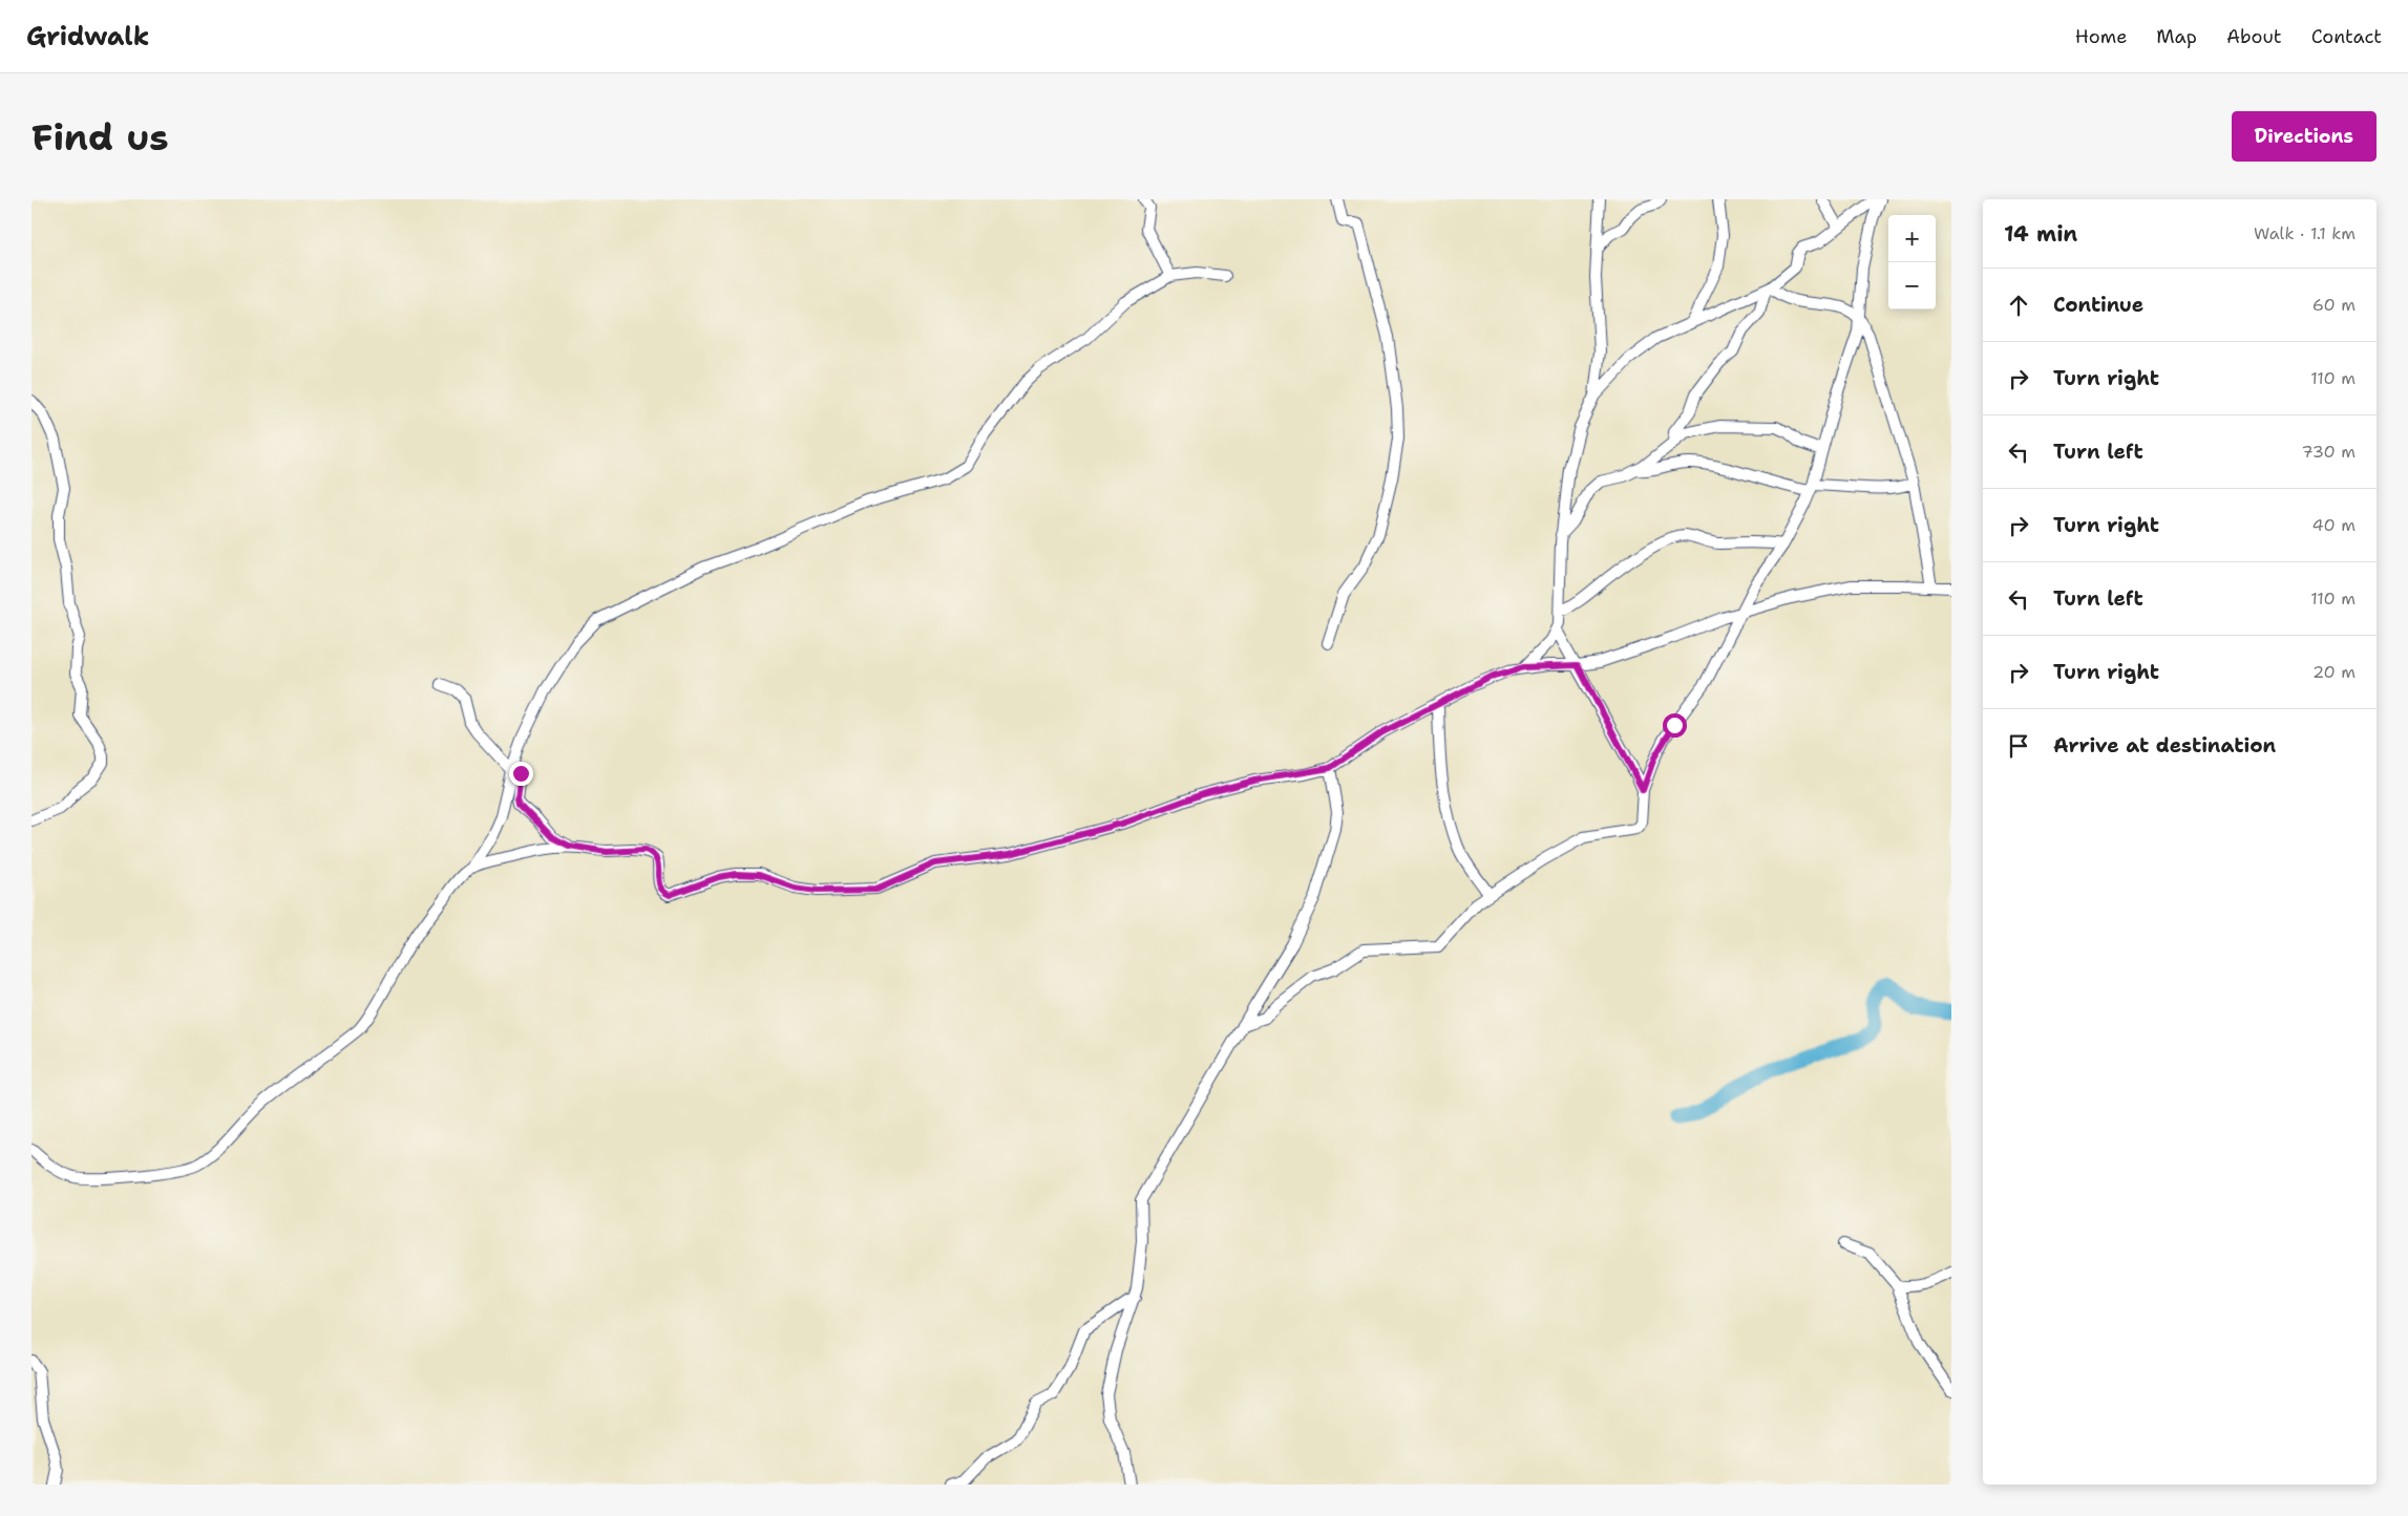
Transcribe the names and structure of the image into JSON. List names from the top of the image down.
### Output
{
  "page": {
    "header": "Gridwalk",
    "nav": [
      "Home",
      "Map",
      "About",
      "Contact"
    ],
    "buttons": "Directions",
    "title": "Find us",
    "heading": ["14 min", "Walk · 1.1 km"],
    "map_buttons": ["+", "−"],
    "list": [
      ["Continue", "60 m"],
      ["Turn right", "110 m"],
      ["Turn left", "730 m"],
      ["Turn right", "40 m"],
      ["Turn left", "110 m"],
      ["Turn right", "20 m"],
      "Arrive at destination"
    ]
  }
}
